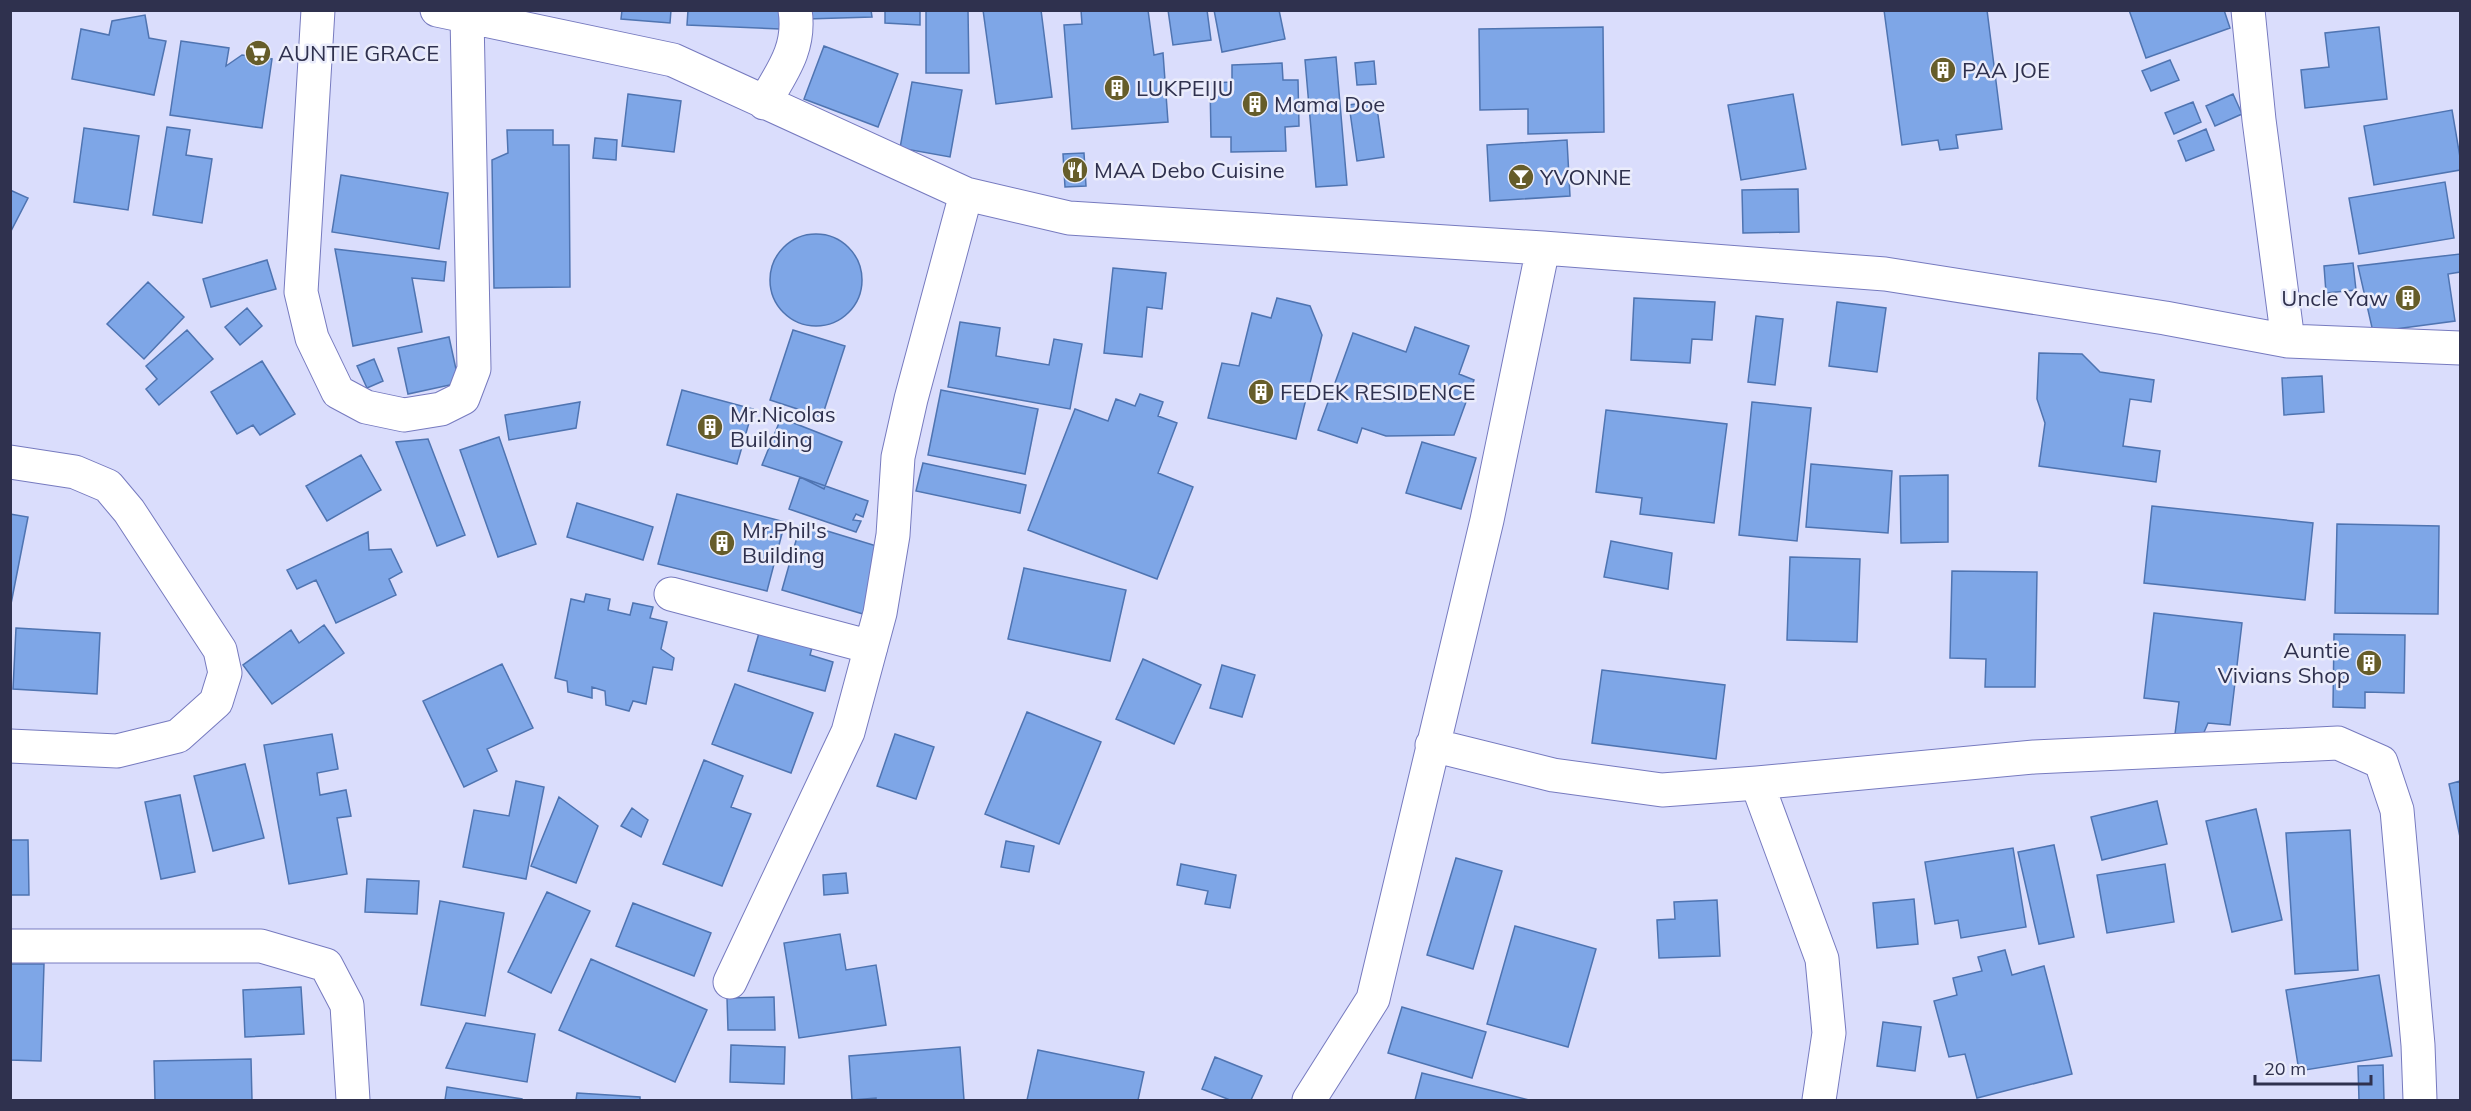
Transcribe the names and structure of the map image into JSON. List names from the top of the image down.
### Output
{
  "places": {
    "supermarket": ["AUNTIE GRACE"],
    "building": [
      "PAA JOE",
      "LUKPEIJU",
      "Mama Doe",
      "Uncle Yaw",
      "FEDEK RESIDENCE",
      "Mr.Nicolas Building",
      "Mr.Phil's Building",
      "Auntie Vivians Shop"
    ],
    "restaurant": ["MAA Debo Cuisine"],
    "bar": ["YVONNE"]
  },
  "scale_bar": "20 m"
}
